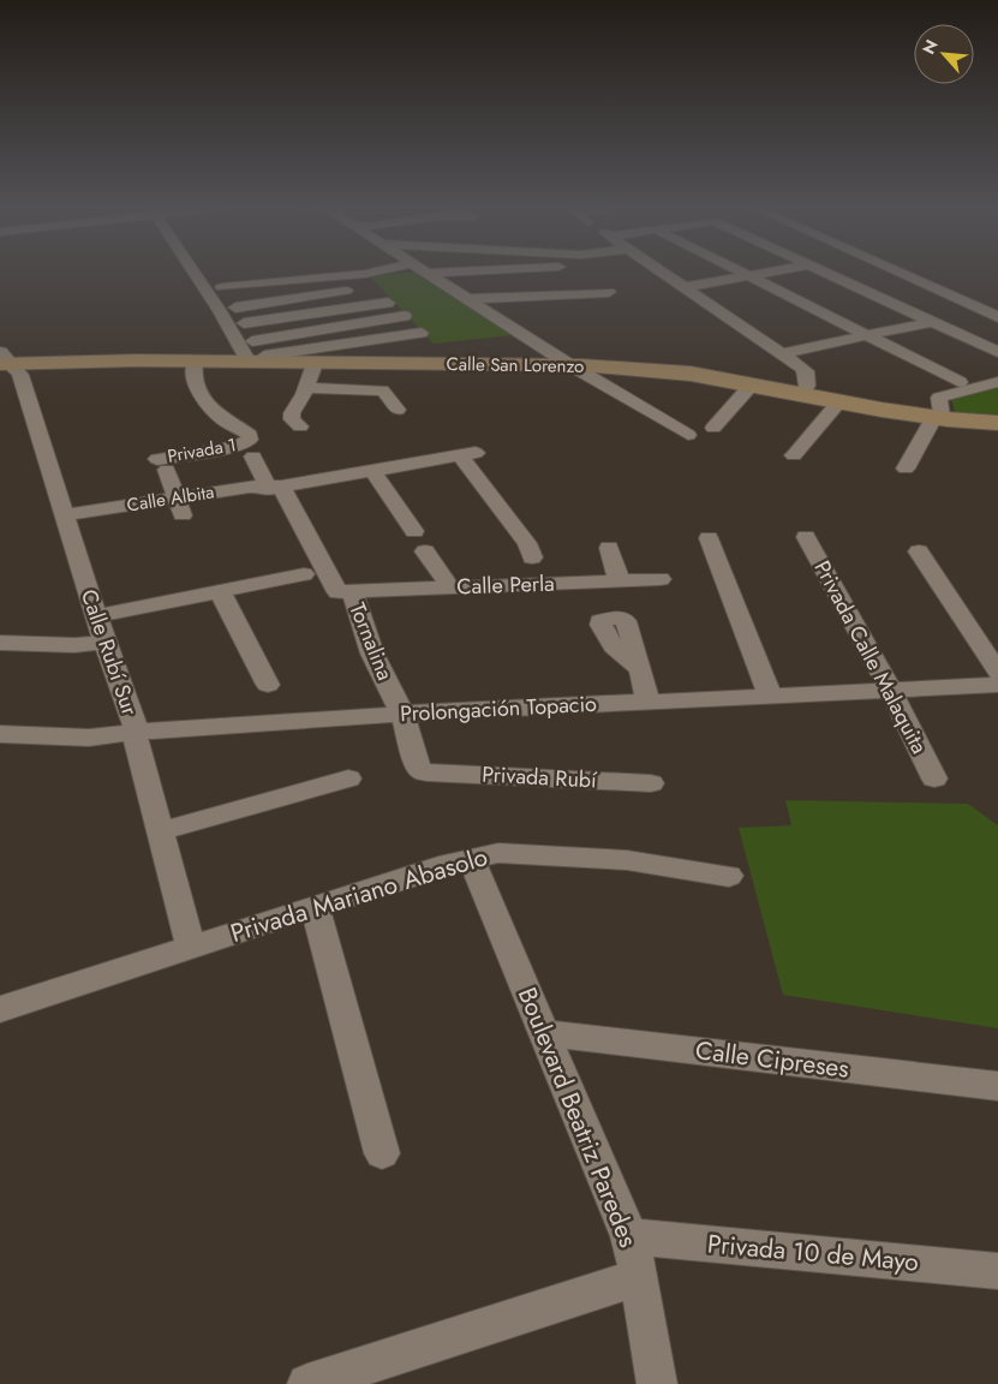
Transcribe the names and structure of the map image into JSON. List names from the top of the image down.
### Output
{
  "streets": {
    "street": [
      "Calle San Lorenzo",
      "Privada 1",
      "Calle Albita",
      "Calle Perla",
      "Tornalina",
      "Calle Rubí Sur",
      "Privada Calle Malaquita",
      "Prolongación Topacio",
      "Privada Rubí",
      "Privada Mariano Abasolo",
      "Calle Cipreses",
      "Boulevard Beatriz Paredes",
      "Privada 10 de Mayo"
    ]
  },
  "crossings": [
    ["Calle San Lorenzo", "Privada 1"],
    ["Calle San Lorenzo", "Calle Rubí Sur"],
    ["Privada 1", "Calle Albita"],
    ["Calle Albita", "Tornalina"],
    ["Calle Albita", "Calle Rubí Sur"],
    ["Calle Perla", "Tornalina"],
    ["Tornalina", "Prolongación Topacio"],
    ["Tornalina", "Privada Rubí"],
    ["Calle Rubí Sur", "Prolongación Topacio"],
    ["Calle Rubí Sur", "Privada Mariano Abasolo"],
    ["Privada Calle Malaquita", "Prolongación Topacio"],
    ["Privada Mariano Abasolo", "Boulevard Beatriz Paredes"],
    ["Calle Cipreses", "Boulevard Beatriz Paredes"],
    ["Boulevard Beatriz Paredes", "Privada 10 de Mayo"]
  ],
  "north": "top left"
}
